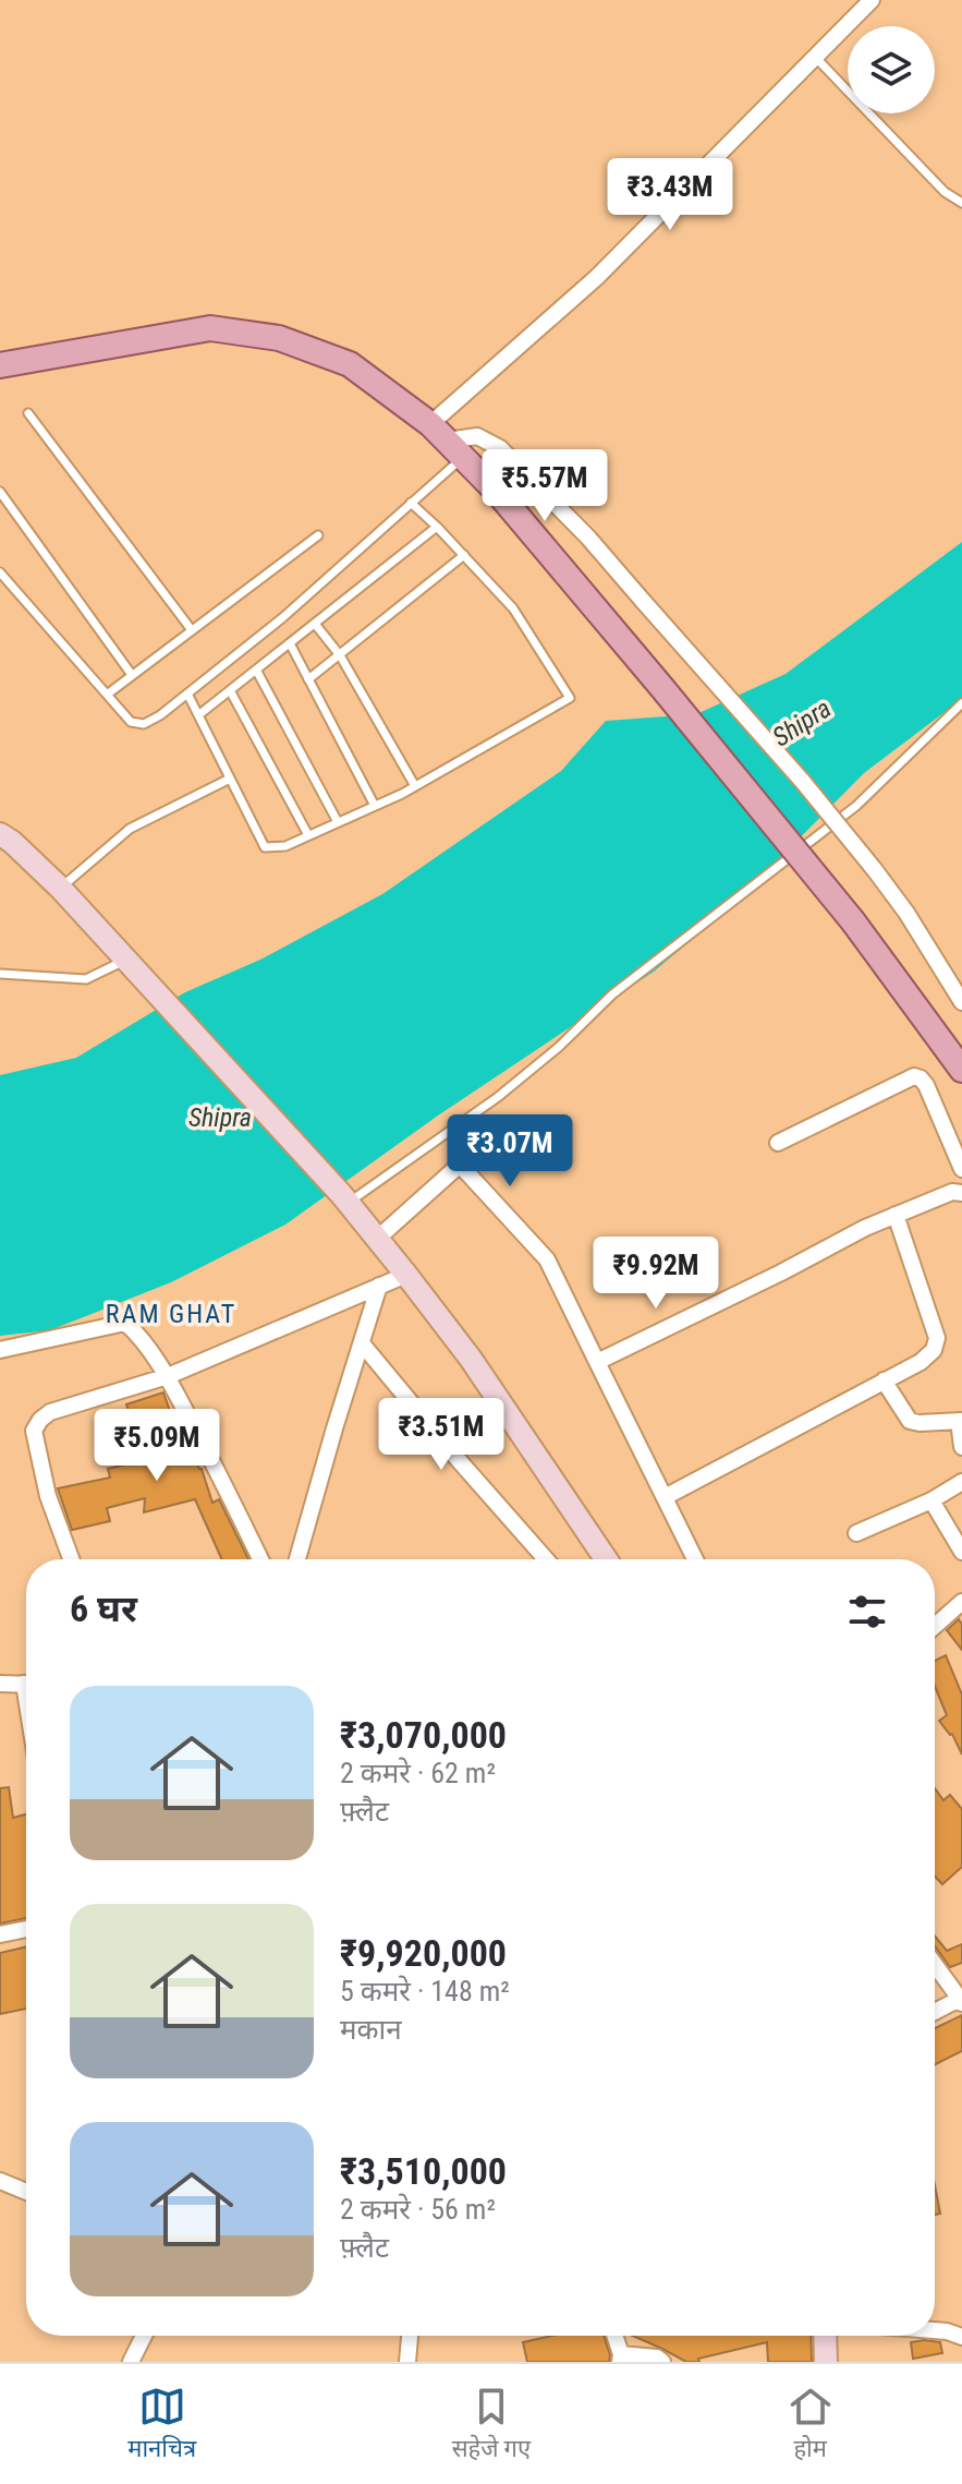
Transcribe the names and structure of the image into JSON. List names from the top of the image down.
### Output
{
  "districts": ["RAM GHAT"],
  "water": ["Shipra"],
  "page": {
    "price": [
      "₹3.43M",
      "₹5.57M",
      "₹3.07M",
      "₹9.92M",
      "₹3.51M",
      "₹5.09M"
    ],
    "heading": "6 घर",
    "list": [
      {
        "name": "₹3,070,000",
        "note": "2 कमरे · 62 m² · फ़्लैट"
      },
      {
        "name": "₹9,920,000",
        "note": "5 कमरे · 148 m² · मकान"
      },
      {
        "name": "₹3,510,000",
        "note": "2 कमरे · 56 m² · फ़्लैट"
      }
    ],
    "tabs": ["मानचित्र", "सहेजे गए", "होम"]
  }
}
